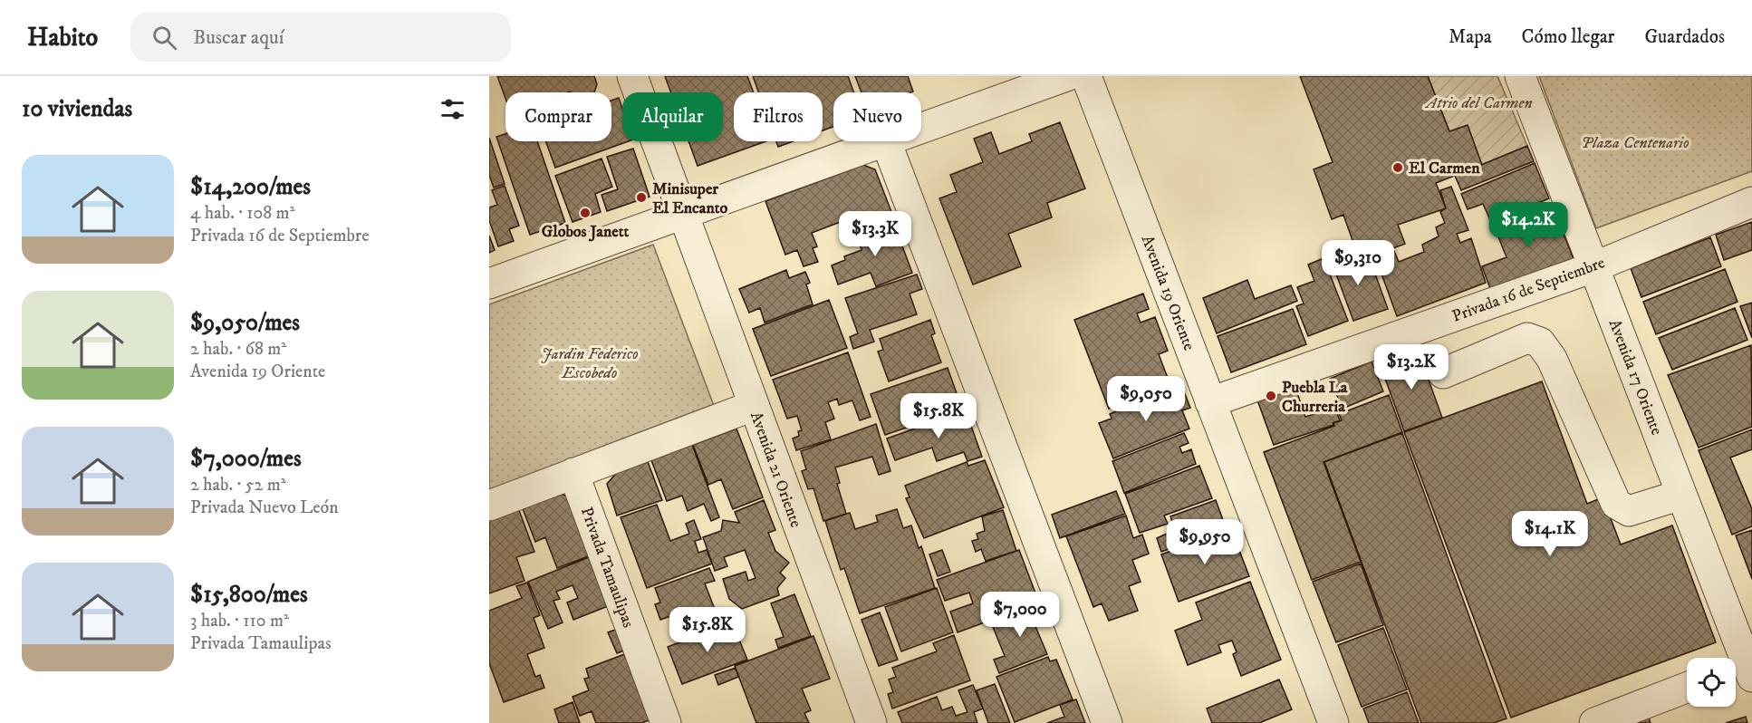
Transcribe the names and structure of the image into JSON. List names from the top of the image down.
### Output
{
  "streets": {
    "street": [
      "Privada 16 de Septiembre",
      "Avenida 19 Oriente",
      "Avenida 17 Oriente",
      "Avenida 21 Oriente",
      "Privada Tamaulipas"
    ]
  },
  "crossings": [
    ["Privada 16 de Septiembre", "Avenida 19 Oriente"],
    ["Privada 16 de Septiembre", "Avenida 17 Oriente"]
  ],
  "parks": ["Atrio del Carmen", "Plaza Centenario", "Jardin Federico Escobedo"],
  "places": [
    "El Carmen",
    "Minisuper El Encanto",
    "Globos Janett",
    "Puebla La Churreria"
  ],
  "page": {
    "header": "Habito",
    "search": "Buscar aquí",
    "nav": ["Mapa", "Cómo llegar", "Guardados"],
    "heading": "10 viviendas",
    "chip": [
      "Comprar",
      "Alquilar",
      "Filtros",
      "Nuevo"
    ],
    "list": [
      {
        "name": "$14,200/mes",
        "note": "4 hab. · 108 m² · Privada 16 de Septiembre"
      },
      {
        "name": "$9,050/mes",
        "note": "2 hab. · 68 m² · Avenida 19 Oriente"
      },
      {
        "name": "$7,000/mes",
        "note": "2 hab. · 52 m² · Privada Nuevo León"
      },
      {
        "name": "$15,800/mes",
        "note": "3 hab. · 110 m² · Privada Tamaulipas"
      }
    ],
    "price": [
      "$14.2K",
      "$13.3K",
      "$9,310",
      "$13.2K",
      "$9,050",
      "$15.8K",
      "$14.1K",
      "$9,950",
      "$7,000",
      "$15.8K"
    ]
  }
}
